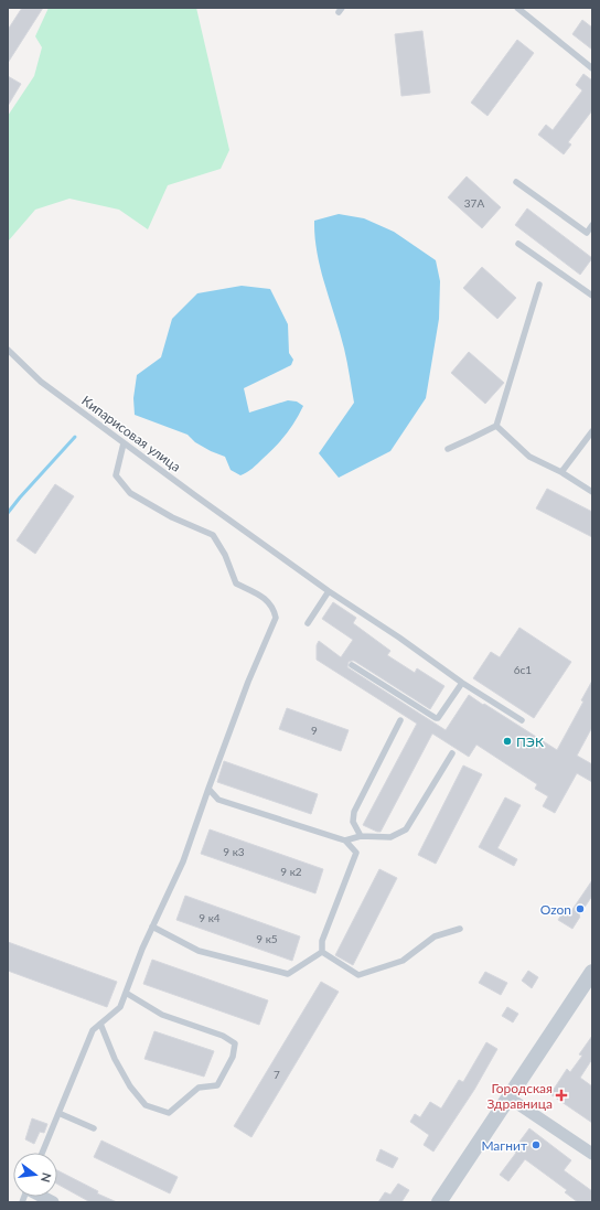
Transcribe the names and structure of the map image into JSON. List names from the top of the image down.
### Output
{
  "streets": {
    "lane": ["Кипарисовая улица"]
  },
  "places": {
    "other": ["ПЭК", "Ozon", "Магнит"],
    "health": ["Городская Здравница"]
  },
  "house_numbers": [
    "37А",
    "6с1",
    "9",
    "9 к3",
    "9 к2",
    "9 к4",
    "9 к5",
    "7"
  ],
  "north": "right"
}
